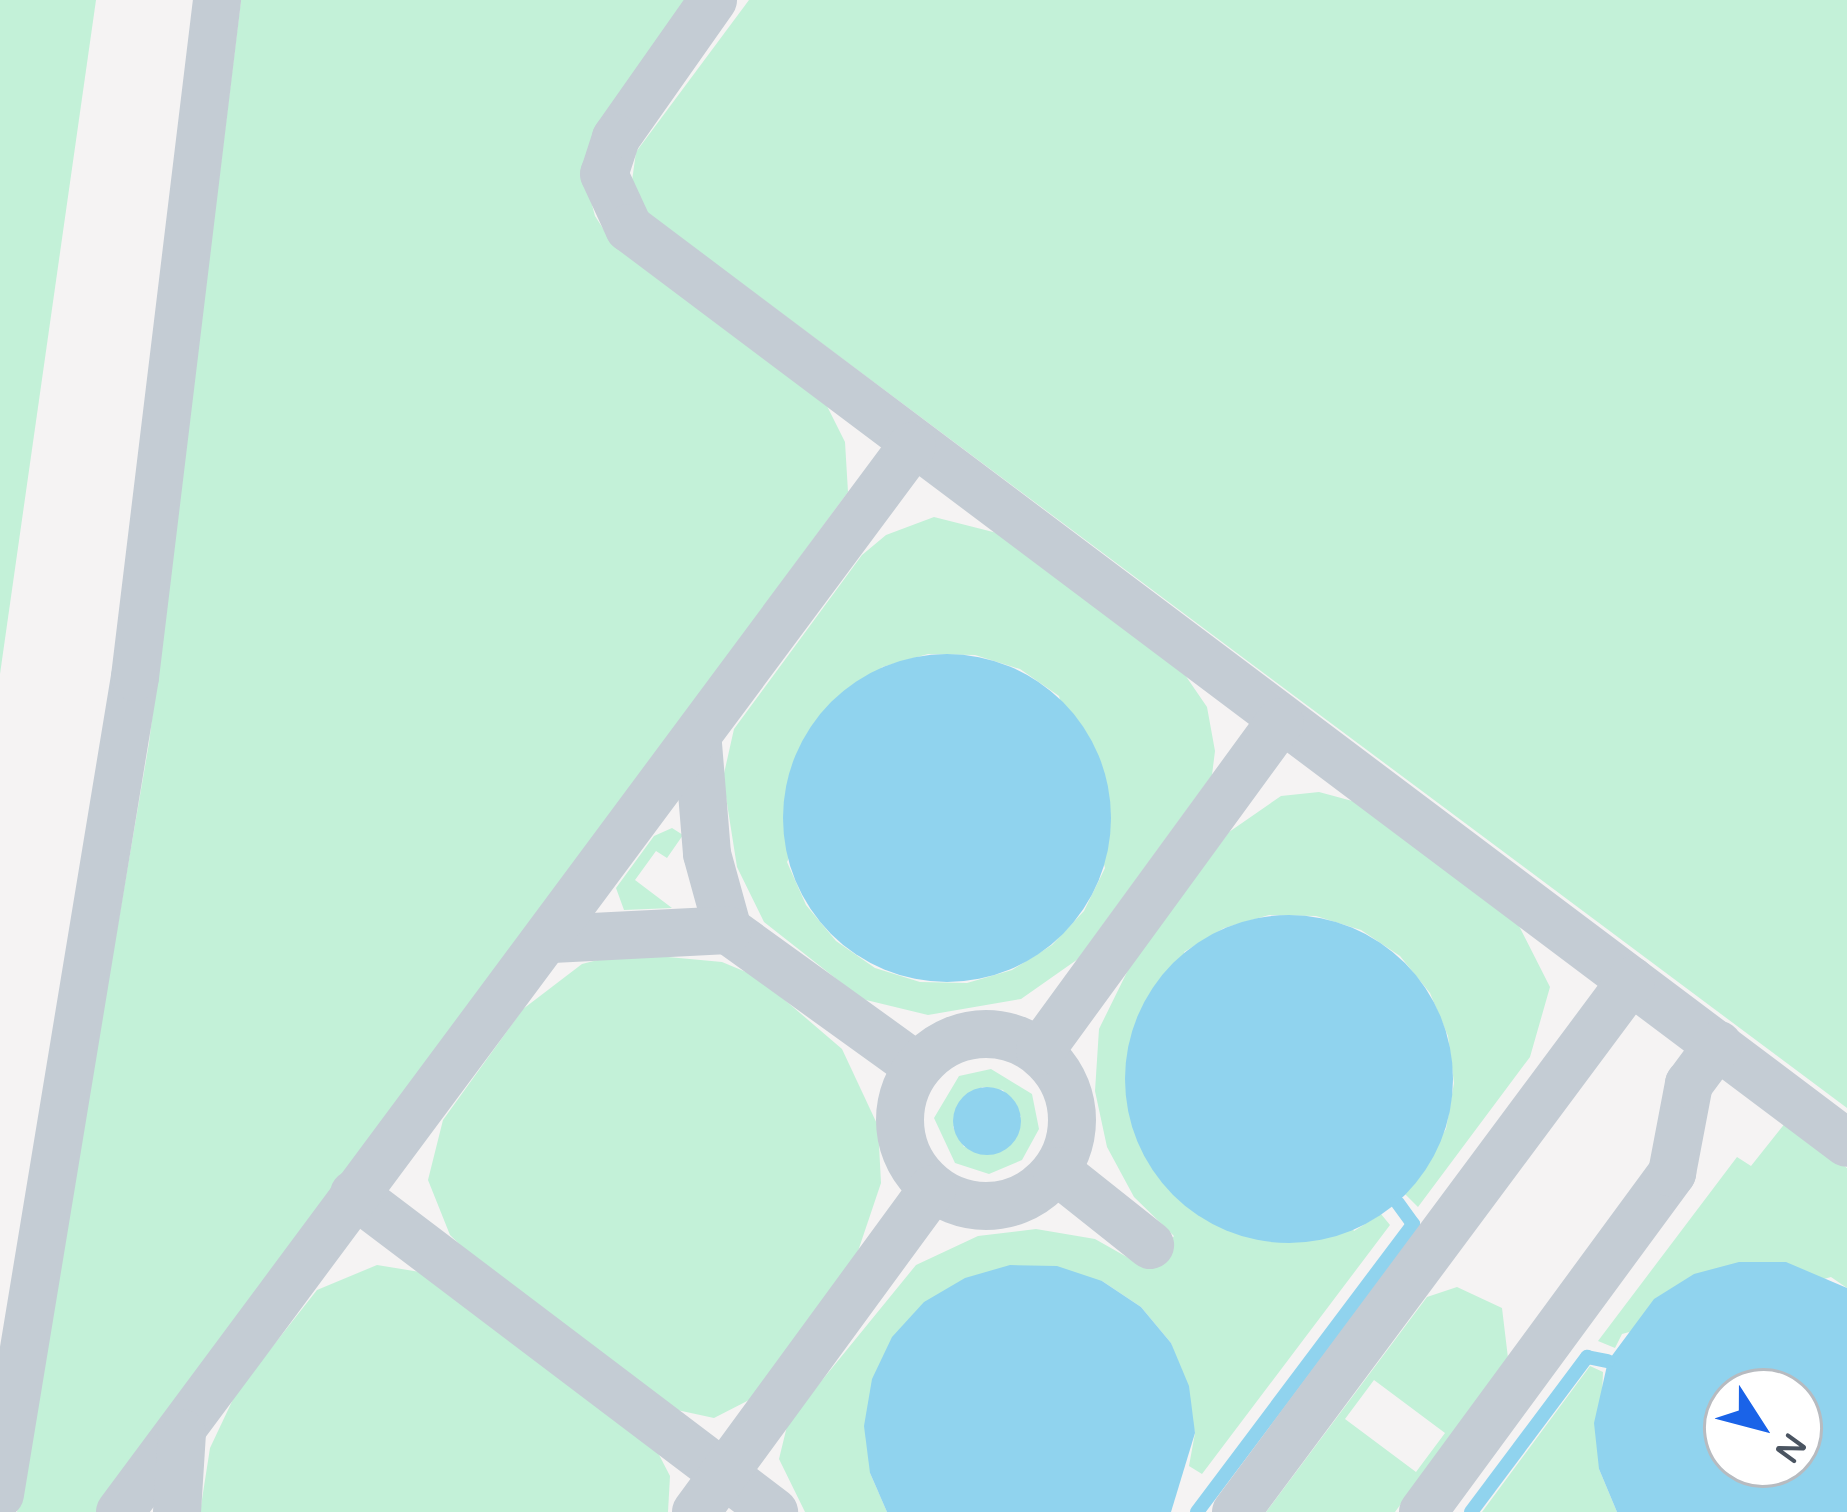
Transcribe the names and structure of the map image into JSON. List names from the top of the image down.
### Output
{
  "north": "bottom right"
}
